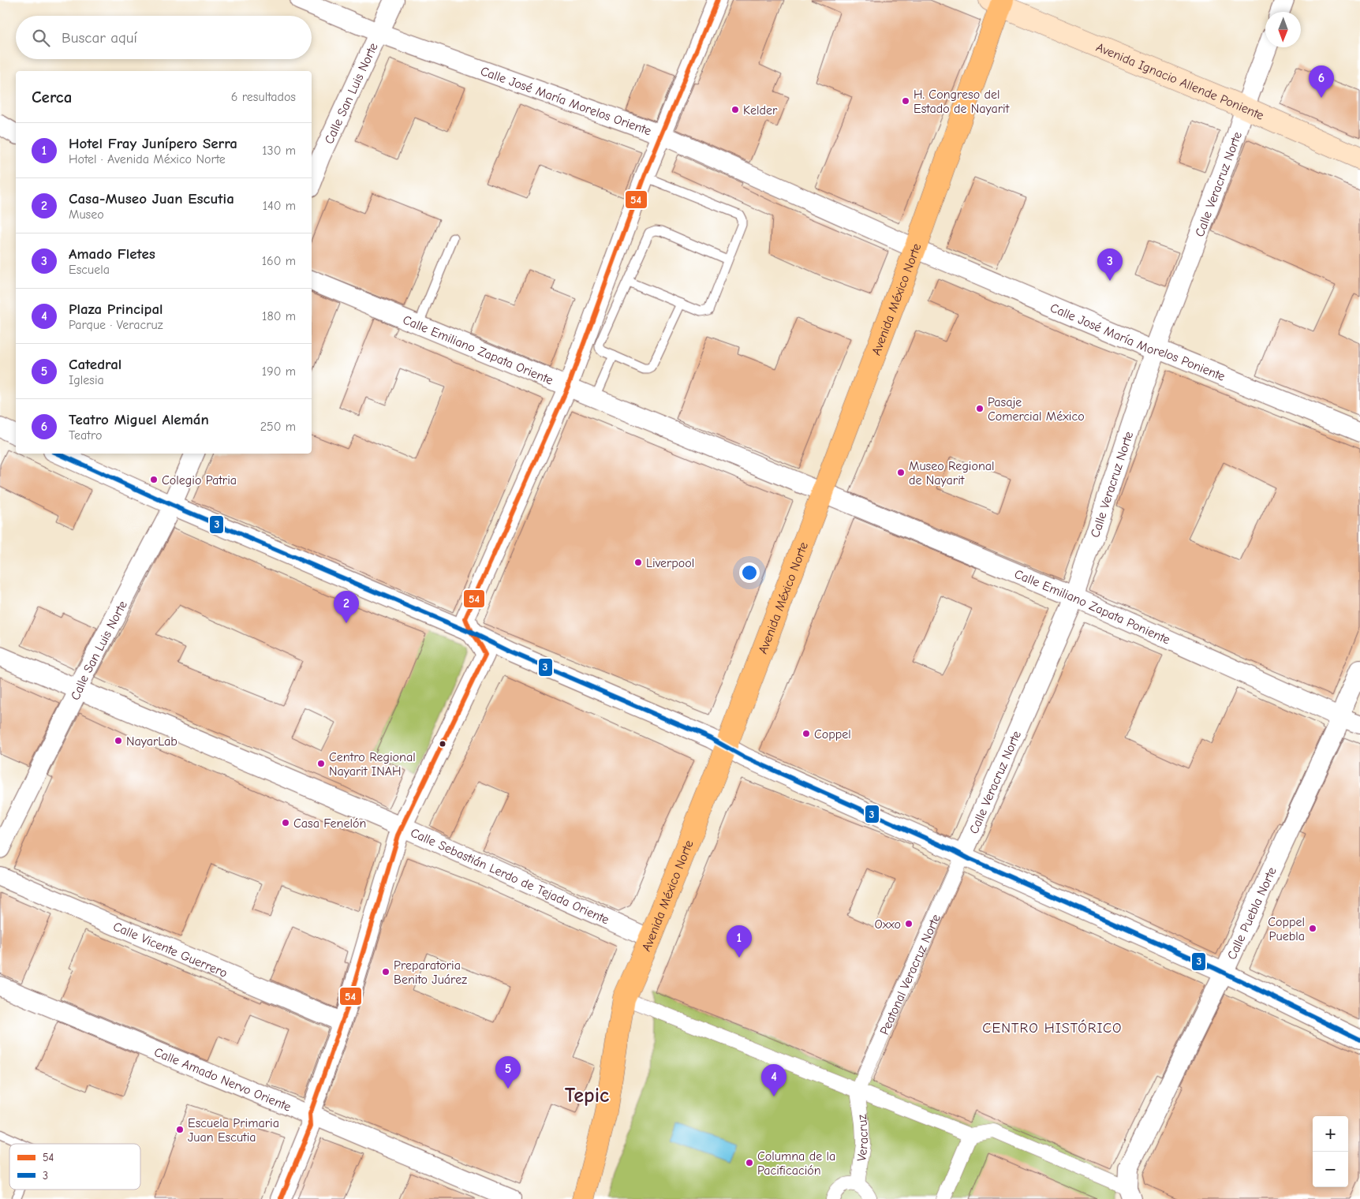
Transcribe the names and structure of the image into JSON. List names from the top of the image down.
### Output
{
  "streets": {
    "main road": ["Avenida Ignacio Allende Poniente", "Avenida México Norte"],
    "street": [
      "Calle San Luis Norte",
      "Calle José María Morelos Oriente",
      "Calle Veracruz Norte",
      "Calle José María Morelos Poniente",
      "Calle Emiliano Zapata Oriente",
      "Calle Emiliano Zapata Poniente",
      "Calle Sebastián Lerdo de Tejada Oriente",
      "Calle Puebla Norte",
      "Calle Vicente Guerrero",
      "Peatonal Veracruz Norte",
      "Calle Amado Nervo Oriente",
      "Veracruz"
    ]
  },
  "crossings": [
    ["Avenida Ignacio Allende Poniente", "Calle Veracruz Norte"],
    ["Avenida Ignacio Allende Poniente", "Avenida México Norte"],
    ["Calle San Luis Norte", "Calle José María Morelos Oriente"],
    ["Calle San Luis Norte", "Calle Sebastián Lerdo de Tejada Oriente"],
    ["Calle José María Morelos Oriente", "Avenida México Norte"],
    ["Calle José María Morelos Oriente", "Calle José María Morelos Poniente"],
    ["Calle Veracruz Norte", "Calle José María Morelos Poniente"],
    ["Calle Veracruz Norte", "Calle Emiliano Zapata Poniente"],
    ["Calle Veracruz Norte", "Peatonal Veracruz Norte"],
    ["Avenida México Norte", "Calle José María Morelos Poniente"],
    ["Avenida México Norte", "Calle Emiliano Zapata Oriente"],
    ["Avenida México Norte", "Calle Emiliano Zapata Poniente"],
    ["Avenida México Norte", "Calle Sebastián Lerdo de Tejada Oriente"],
    ["Calle Emiliano Zapata Oriente", "Calle Emiliano Zapata Poniente"],
    ["Calle Emiliano Zapata Poniente", "Calle Puebla Norte"],
    ["Peatonal Veracruz Norte", "Veracruz"]
  ],
  "districts": ["CENTRO HISTÓRICO", "Tepic"],
  "places": [
    "H. Congreso del Estado de Nayarit",
    "Kelder",
    "Pasaje Comercial México",
    "Museo Regional de Nayarit",
    "Colegio Patria",
    "Liverpool",
    "Coppel",
    "NayarLab",
    "Centro Regional Nayarit INAH",
    "Casa Fenelón",
    "Oxxo",
    "Coppel Puebla",
    "Preparatoria Benito Juárez",
    "Escuela Primaria Juan Escutia",
    "Columna de la Pacificación"
  ],
  "lines": ["transit line 54", "transit line 3"],
  "legend": ["54", "3"],
  "north": "bottom",
  "page": {
    "search": "Buscar aquí",
    "pins": [
      "6",
      "3",
      "2",
      "1",
      "5",
      "4"
    ],
    "heading": ["Cerca", "6 resultados"],
    "list": [
      {
        "mark": "1",
        "name": "Hotel Fray Junípero Serra",
        "note": "Hotel · Avenida México Norte",
        "value": "130 m"
      },
      {
        "mark": "2",
        "name": "Casa-Museo Juan Escutia",
        "note": "Museo",
        "value": "140 m"
      },
      {
        "mark": "3",
        "name": "Amado Fletes",
        "note": "Escuela",
        "value": "160 m"
      },
      {
        "mark": "4",
        "name": "Plaza Principal",
        "note": "Parque · Veracruz",
        "value": "180 m"
      },
      {
        "mark": "5",
        "name": "Catedral",
        "note": "Iglesia",
        "value": "190 m"
      },
      {
        "mark": "6",
        "name": "Teatro Miguel Alemán",
        "note": "Teatro",
        "value": "250 m"
      }
    ],
    "map_buttons": ["+", "−"]
  }
}
